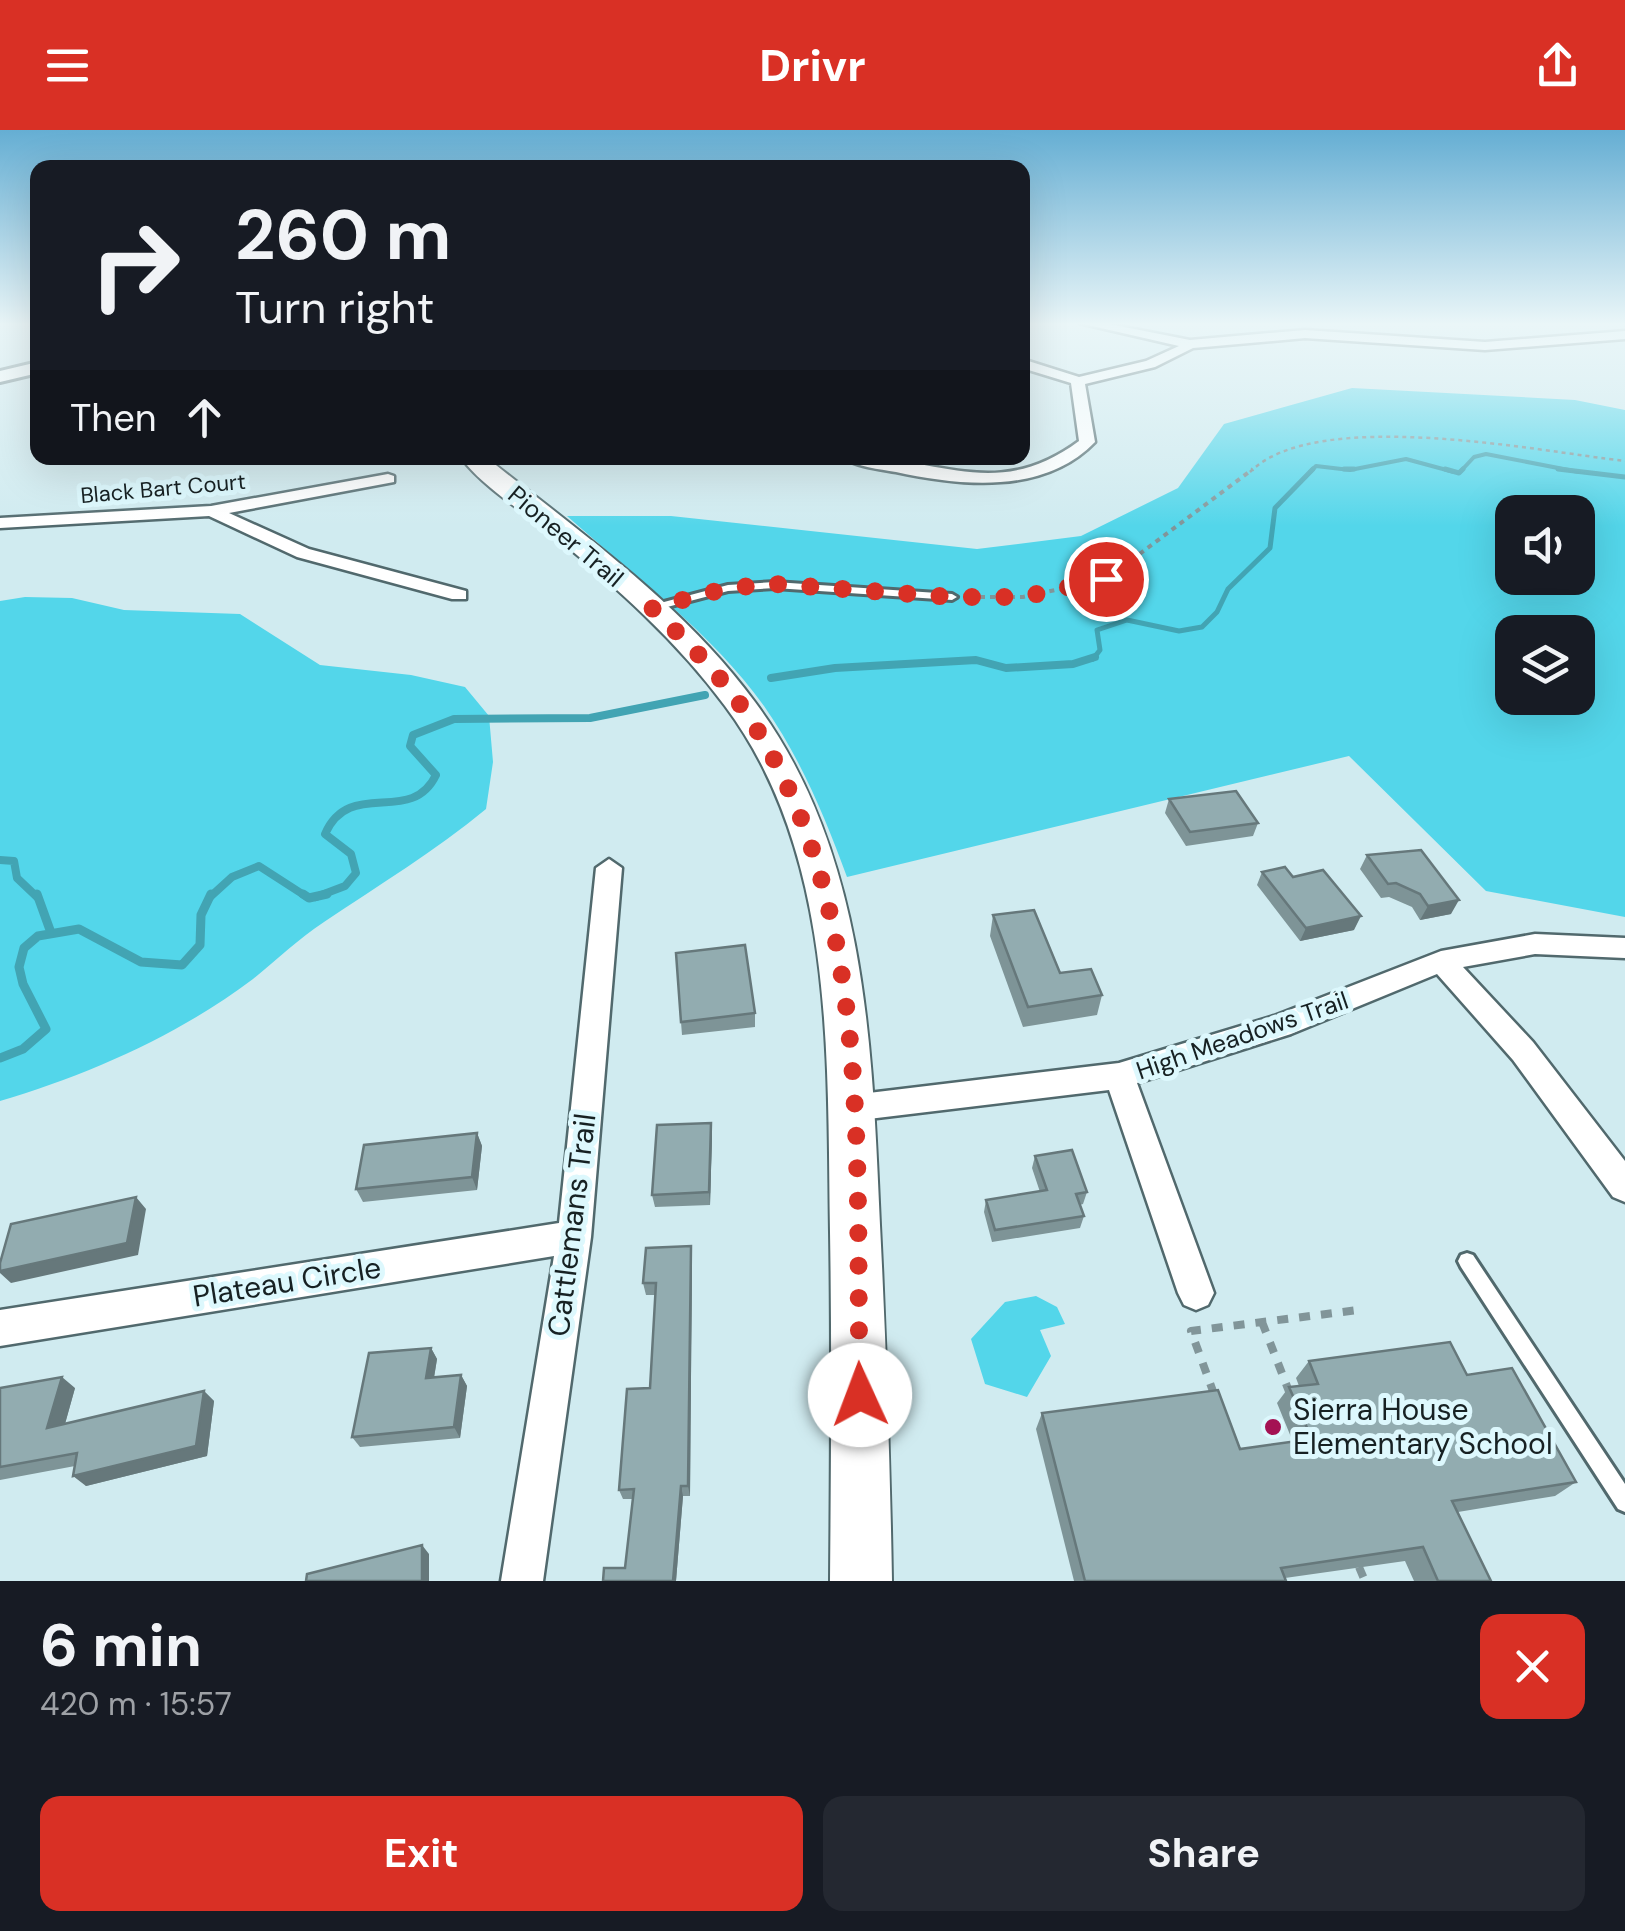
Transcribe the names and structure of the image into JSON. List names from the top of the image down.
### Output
{
  "streets": {
    "main road": ["Pioneer Trail"],
    "street": [
      "Black Bart Court",
      "High Meadows Trail",
      "Cattlemans Trail",
      "Plateau Circle"
    ]
  },
  "crossings": [
    ["Pioneer Trail", "High Meadows Trail"],
    ["Cattlemans Trail", "Plateau Circle"]
  ],
  "places": ["Sierra House Elementary School"],
  "page": {
    "header": "Drivr",
    "turn": ["260 m", "Turn right"],
    "then": "Then",
    "heading": ["6 min", "420 m · 15:57"],
    "buttons": ["Exit", "Share"]
  }
}
